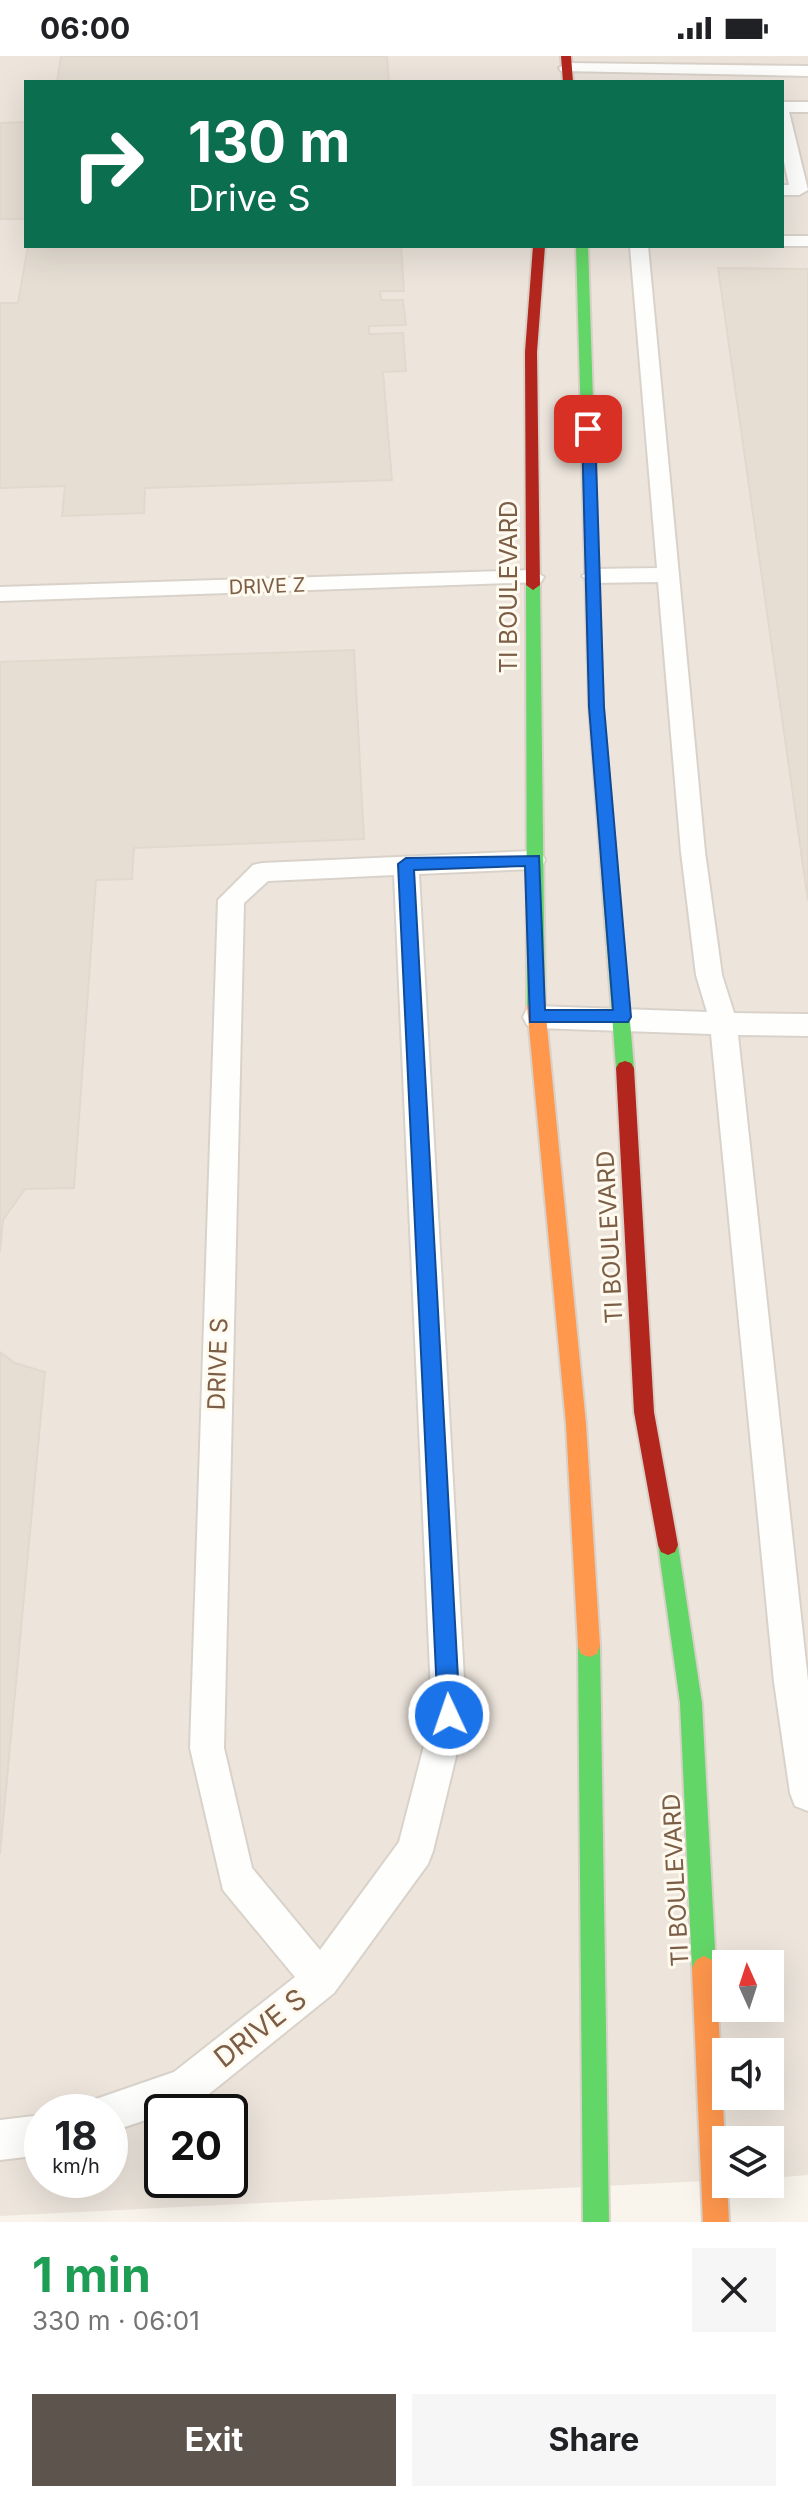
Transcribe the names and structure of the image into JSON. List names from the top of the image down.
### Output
{
  "streets": {
    "street": ["TI BOULEVARD"],
    "lane": ["DRIVE Z", "DRIVE S"]
  },
  "crossings": [
    ["DRIVE Z", "TI BOULEVARD"],
    ["TI BOULEVARD", "DRIVE S"]
  ],
  "north": "top",
  "page": {
    "status": "06:00",
    "turn": ["130 m", "Drive S"],
    "speed": "18 km/h",
    "limit": "20",
    "heading": ["1 min", "330 m · 06:01"],
    "buttons": ["Exit", "Share"]
  }
}
